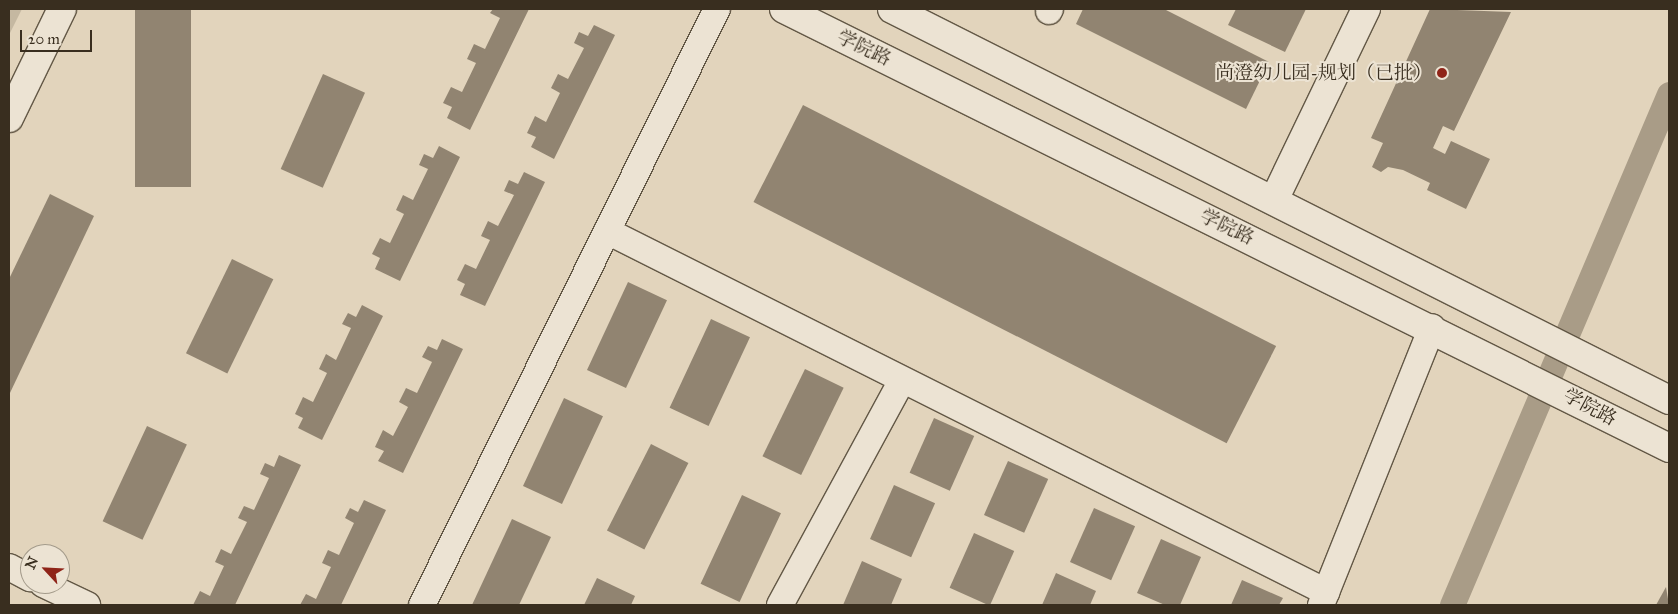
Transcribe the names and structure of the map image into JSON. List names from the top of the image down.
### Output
{
  "streets": {
    "main road": ["学院路"]
  },
  "places": ["尚澄幼儿园-规划（已批）"],
  "scale_bar": "20 m",
  "north": "top left"
}
